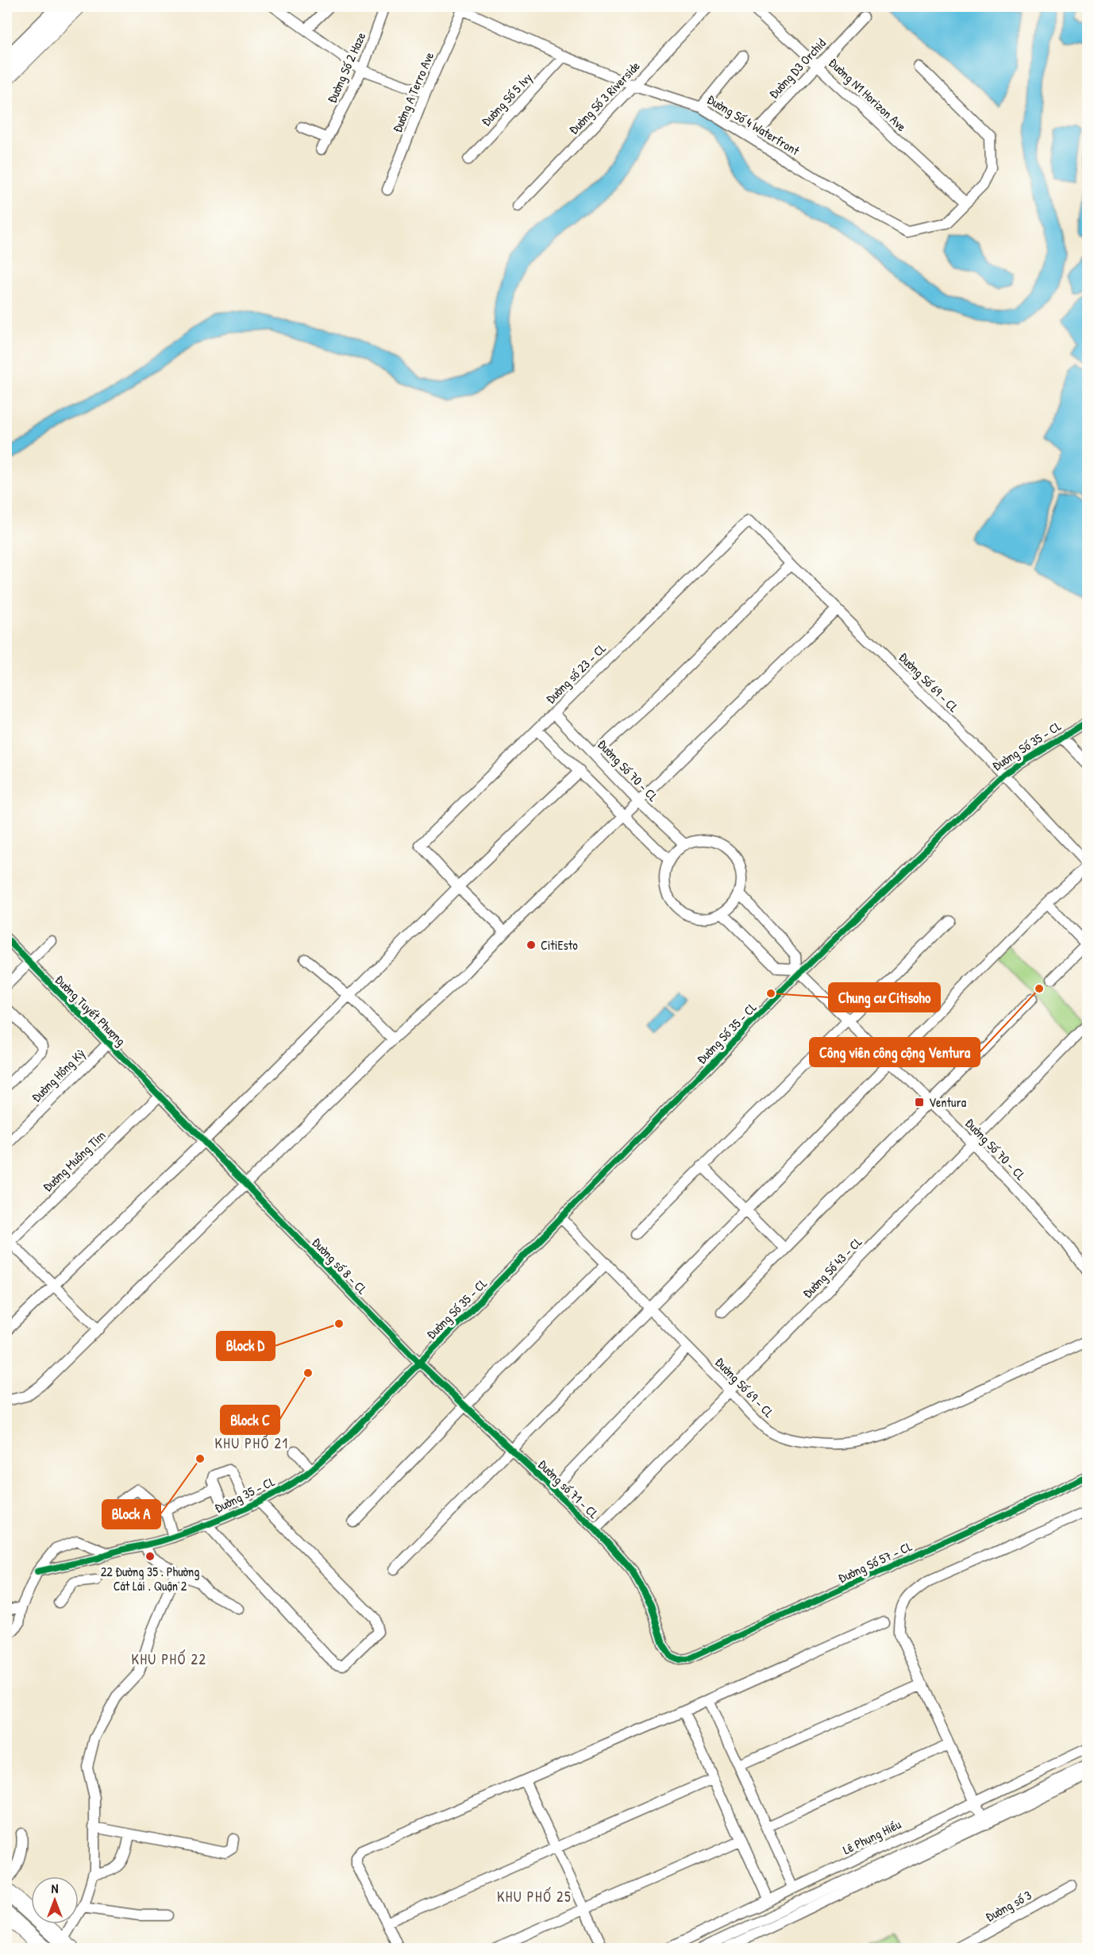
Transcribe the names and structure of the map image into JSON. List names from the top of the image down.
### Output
{
  "streets": {
    "street": [
      "Đường Số 2 Haze",
      "Đường D3 Orchid",
      "Đường A Terro Ave",
      "Đường N1 Horizon Ave",
      "Đường Số 3 Riverside",
      "Đường Số 5 Ivy",
      "Đường Số 4 Waterfront",
      "Đường số 23 - CL",
      "Đường Số 69 - CL",
      "Đường Số 35 - CL",
      "Đường Số 70 - CL",
      "Đường Tuyết Phượng",
      "Đường Hồng Kỳ",
      "Đường Muồng Tím",
      "Đường số 8 - CL",
      "Đường Số 43 - CL",
      "Đường số 71 - CL",
      "Đường 35 - CL",
      "Đường Số 57 - CL",
      "Lê Phụng Hiểu",
      "Đường số 3"
    ]
  },
  "crossings": [
    ["Đường D3 Orchid", "Đường N1 Horizon Ave"],
    ["Đường D3 Orchid", "Đường Số 4 Waterfront"],
    ["Đường A Terro Ave", "Đường Số 4 Waterfront"],
    ["Đường N1 Horizon Ave", "Đường Số 4 Waterfront"],
    ["Đường Số 3 Riverside", "Đường Số 4 Waterfront"],
    ["Đường Số 5 Ivy", "Đường Số 4 Waterfront"],
    ["Đường số 23 - CL", "Đường Số 69 - CL"],
    ["Đường số 23 - CL", "Đường Số 70 - CL"],
    ["Đường Số 69 - CL", "Đường Số 35 - CL"],
    ["Đường Số 69 - CL", "Đường Số 43 - CL"],
    ["Đường Số 35 - CL", "Đường Số 70 - CL"],
    ["Đường Số 35 - CL", "Đường số 8 - CL"],
    ["Đường Số 35 - CL", "Đường số 71 - CL"],
    ["Đường Số 35 - CL", "Đường 35 - CL"],
    ["Đường Số 70 - CL", "Đường Số 43 - CL"],
    ["Đường Tuyết Phượng", "Đường Hồng Kỳ"],
    ["Đường Tuyết Phượng", "Đường Muồng Tím"],
    ["Đường Tuyết Phượng", "Đường số 8 - CL"],
    ["Đường số 8 - CL", "Đường số 71 - CL"],
    ["Đường số 8 - CL", "Đường 35 - CL"],
    ["Đường Số 43 - CL", "Đường số 71 - CL"],
    ["Đường số 71 - CL", "Đường 35 - CL"],
    ["Đường số 71 - CL", "Đường Số 57 - CL"]
  ],
  "districts": ["KHU PHỐ 21", "KHU PHỐ 22", "KHU PHỐ 25"],
  "places": {
    "other": [
      "CitiEsto",
      "Công viên công cộng Ventura",
      "Chung cư Citisoho",
      "Block D",
      "Block C",
      "Block A",
      "22 Đường 35 . Phường Cát Lái . Quận 2"
    ],
    "transit": ["Ventura"]
  },
  "north": "top"
}
